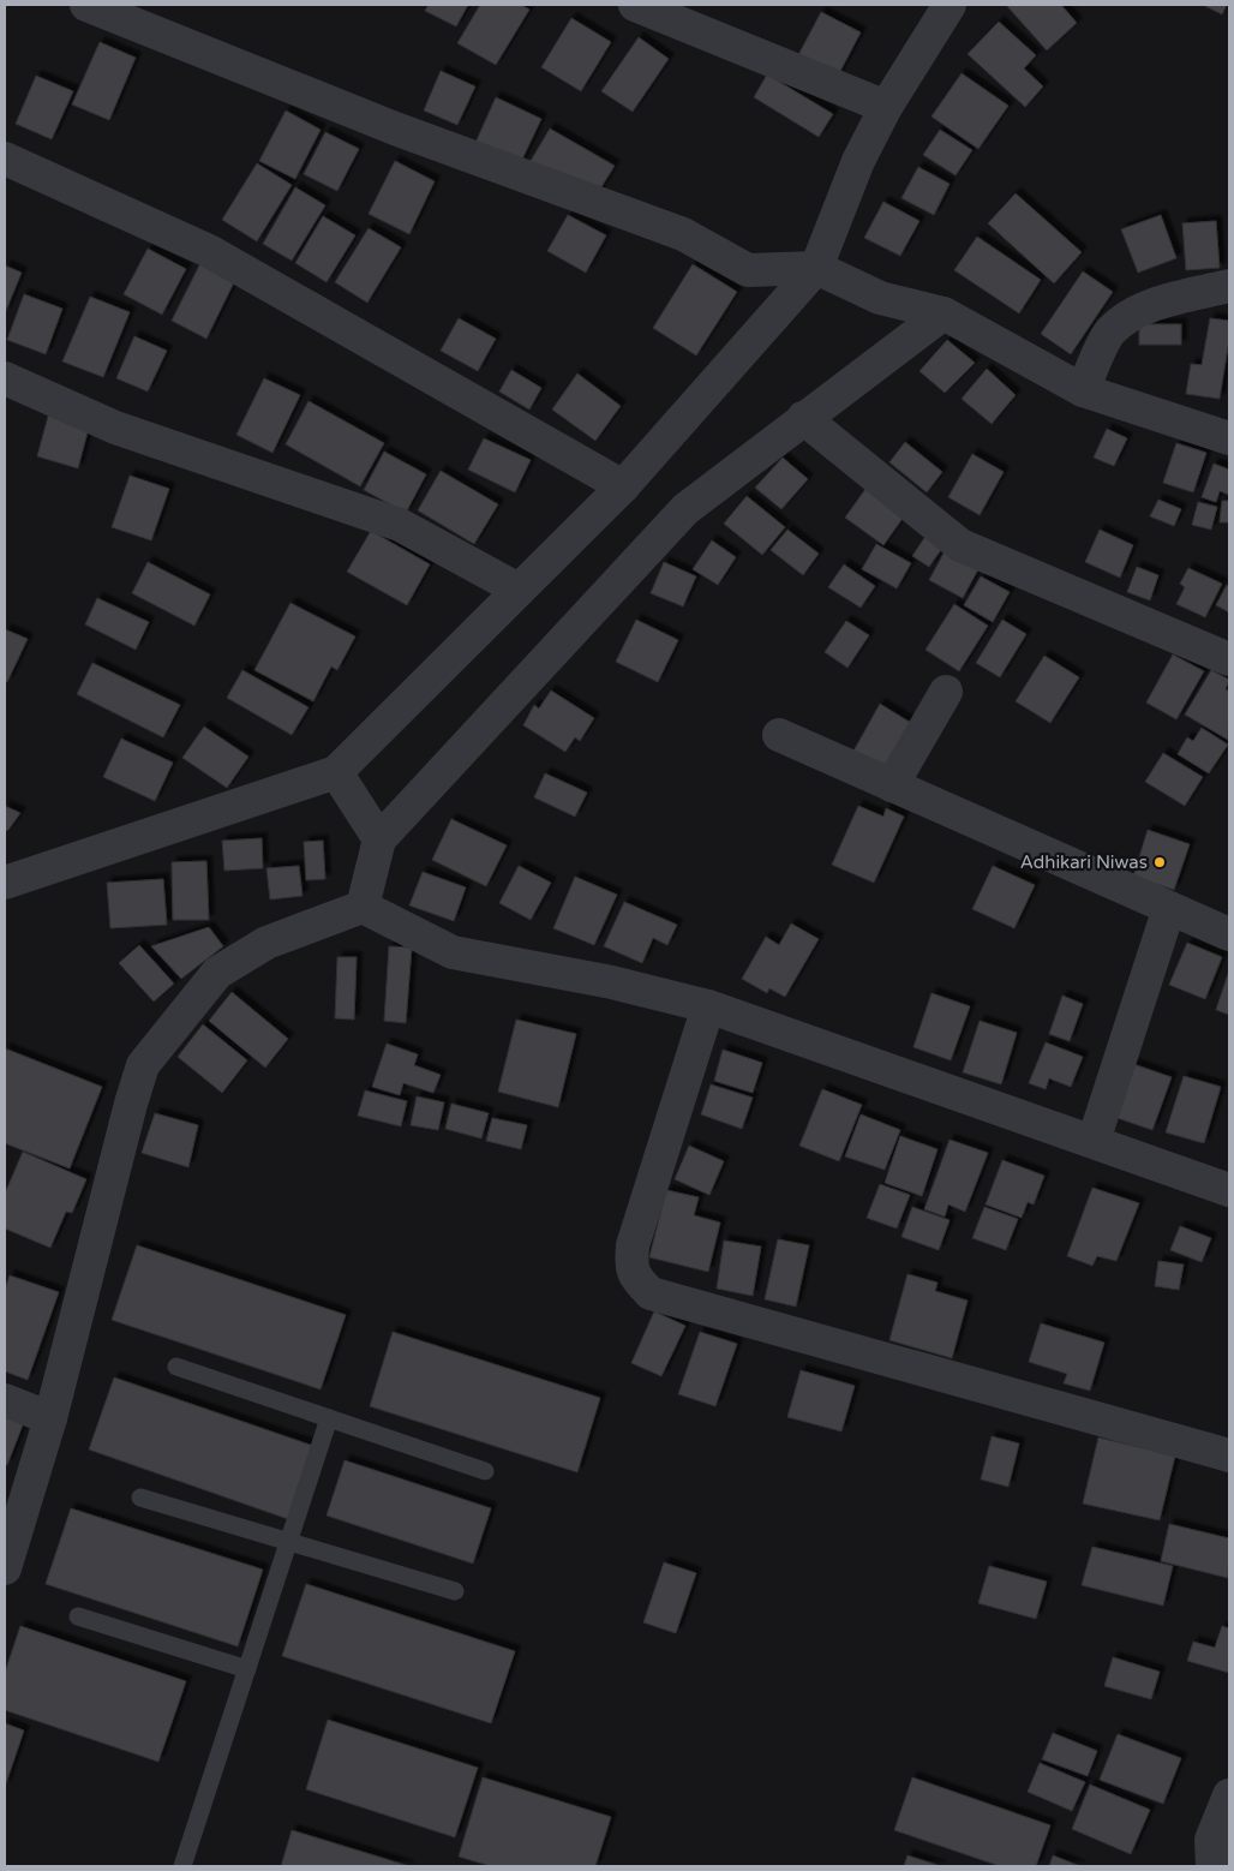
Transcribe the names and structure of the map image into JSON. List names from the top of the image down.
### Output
{
  "places": ["Adhikari Niwas"]
}
